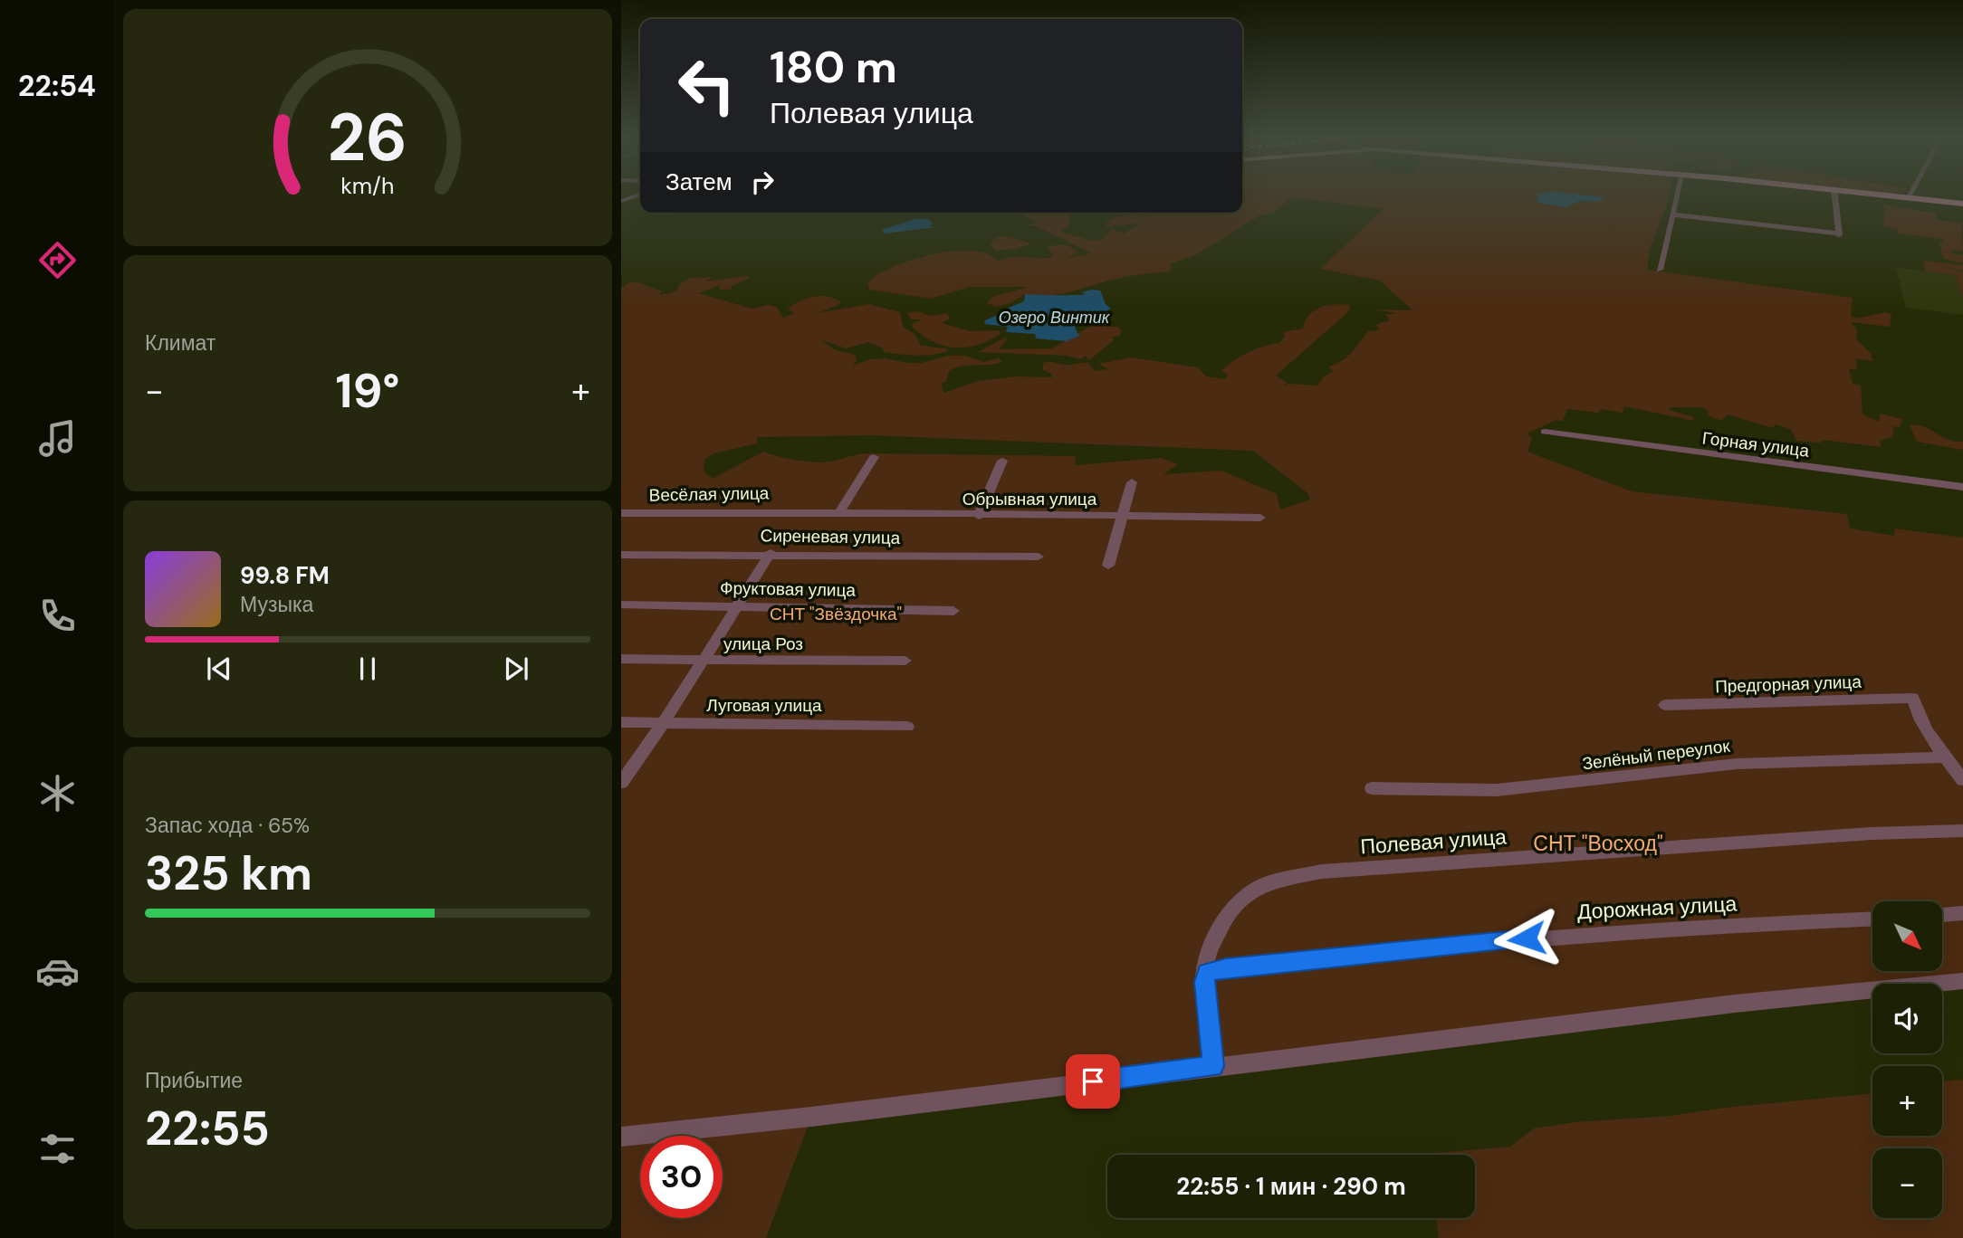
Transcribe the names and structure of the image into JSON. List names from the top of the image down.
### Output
{
  "streets": {
    "street": [
      "Горная улица",
      "Весёлая улица",
      "Обрывная улица",
      "Сиреневая улица",
      "Фруктовая улица",
      "улица Роз",
      "Предгорная улица",
      "Луговая улица",
      "Зелёный переулок",
      "Полевая улица",
      "Дорожная улица"
    ]
  },
  "crossings": [
    ["Весёлая улица", "Обрывная улица"],
    ["Предгорная улица", "Зелёный переулок"],
    ["Полевая улица", "Дорожная улица"]
  ],
  "water": ["Озеро Винтик"],
  "parks": ["СНТ \"Звёздочка\"", "СНТ \"Восход\""],
  "north": "bottom right",
  "page": {
    "tabs": "22:54",
    "turn": ["180 m", "Полевая улица"],
    "then": "Затем",
    "tile": [
      "Климат",
      ["Запас хода · 65%", "325 km"],
      ["Прибытие", "22:55"]
    ],
    "heat": ["−", "19°", "+"],
    "song": ["99.8 FM", "Музыка"],
    "map_buttons": ["+", "−"],
    "limit": "30",
    "trip": "22:55 · 1 мин · 290 m",
    "gauge": ["26", "km/h"]
  }
}
